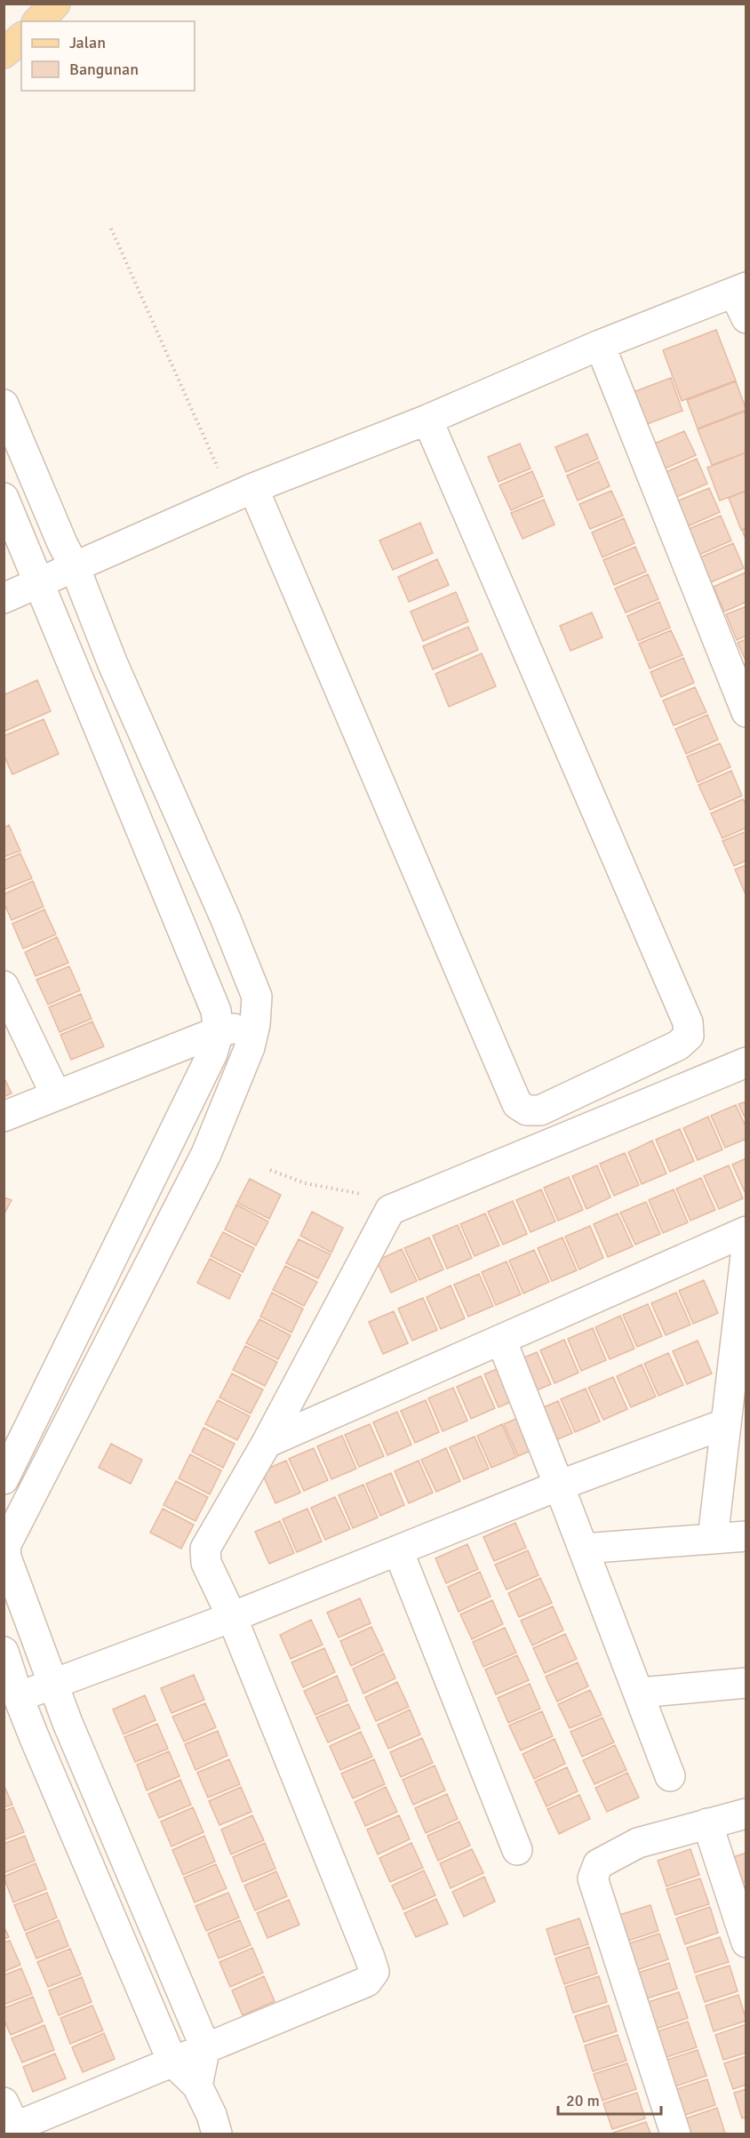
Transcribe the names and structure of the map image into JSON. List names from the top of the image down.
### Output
{
  "legend": ["Jalan", "Bangunan"],
  "scale_bar": "20 m"
}
